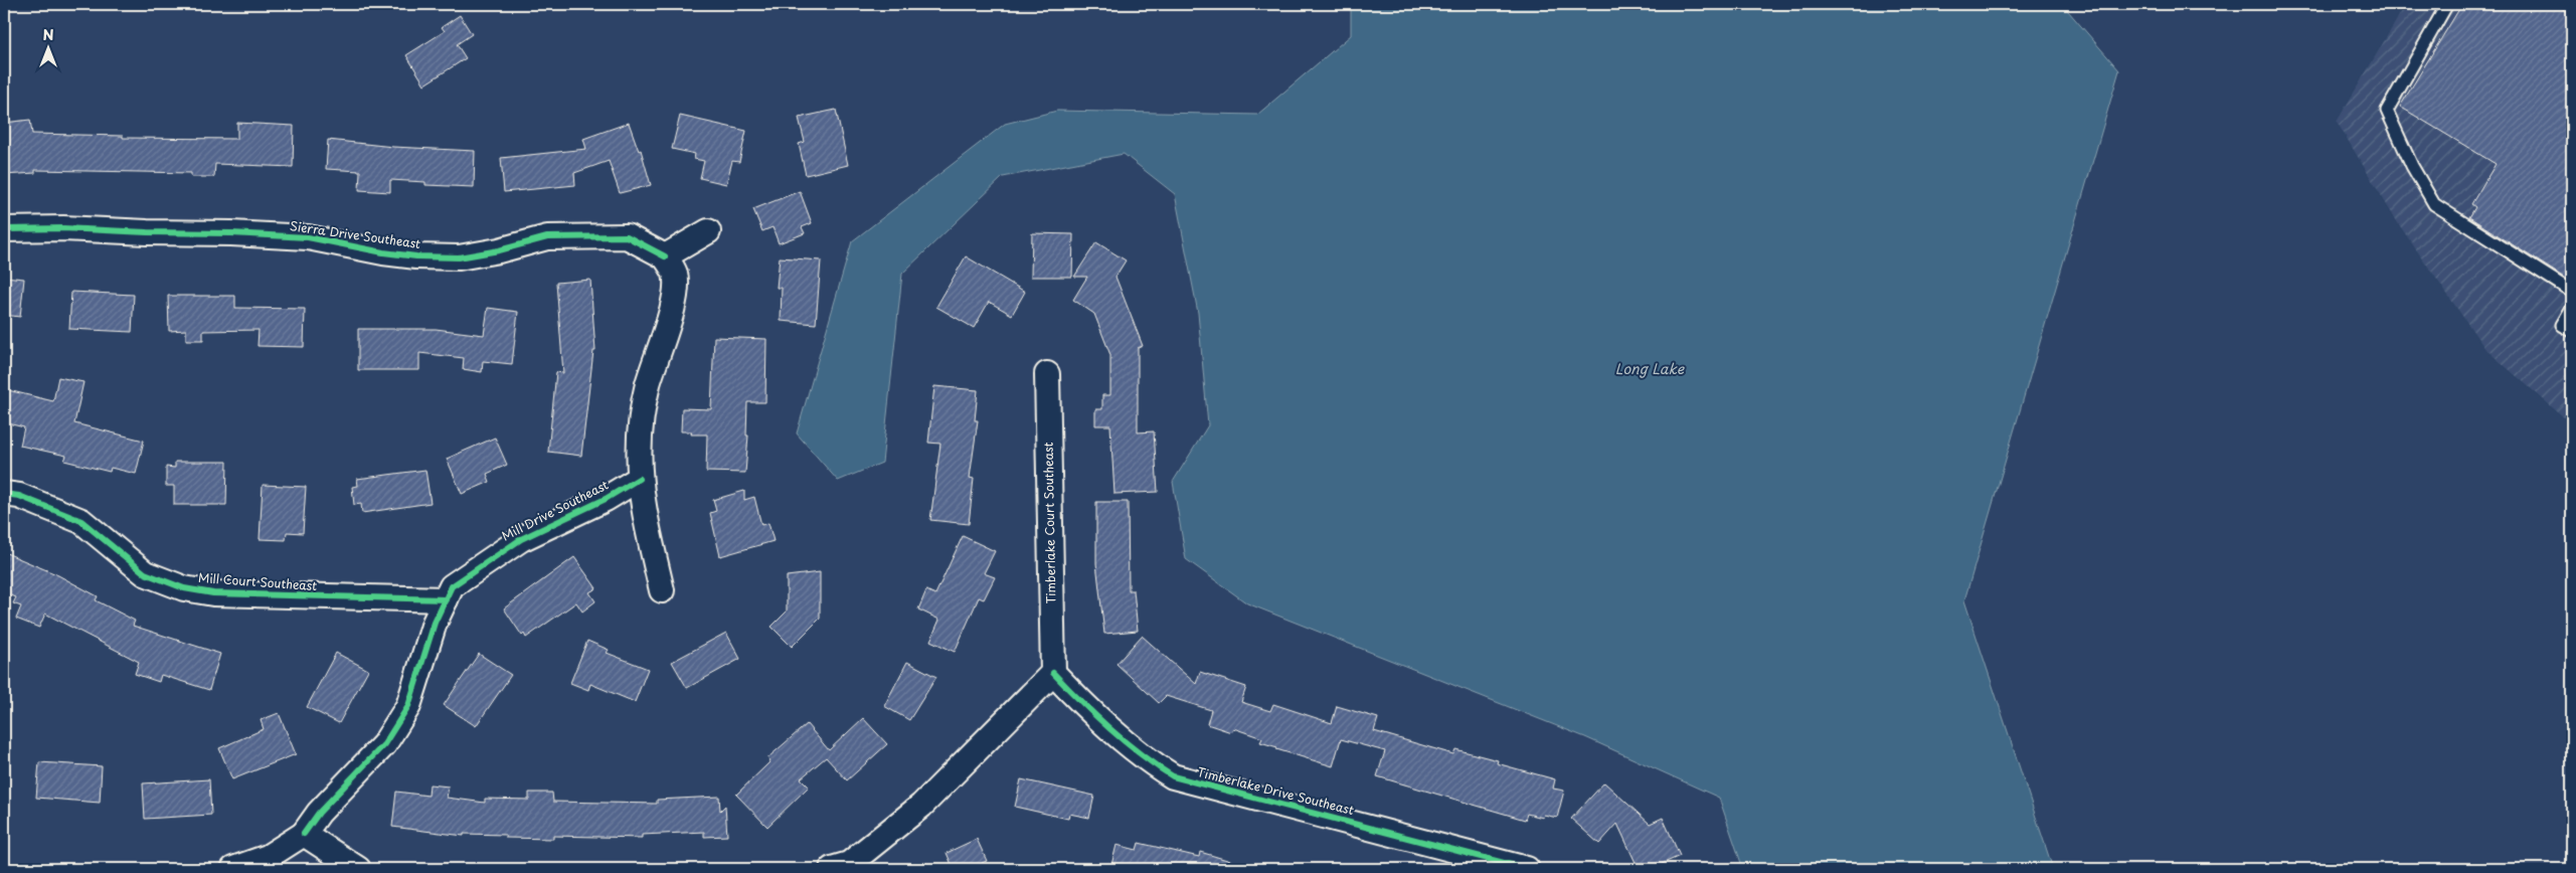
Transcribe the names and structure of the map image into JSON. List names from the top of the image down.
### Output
{
  "streets": {
    "street": [
      "Sierra Drive Southeast",
      "Mill Drive Southeast",
      "Timberlake Court Southeast",
      "Mill Court Southeast",
      "Timberlake Drive Southeast"
    ]
  },
  "crossings": [
    ["Mill Drive Southeast", "Mill Court Southeast"],
    ["Timberlake Court Southeast", "Timberlake Drive Southeast"]
  ],
  "water": ["Long Lake"],
  "north": "top"
}
